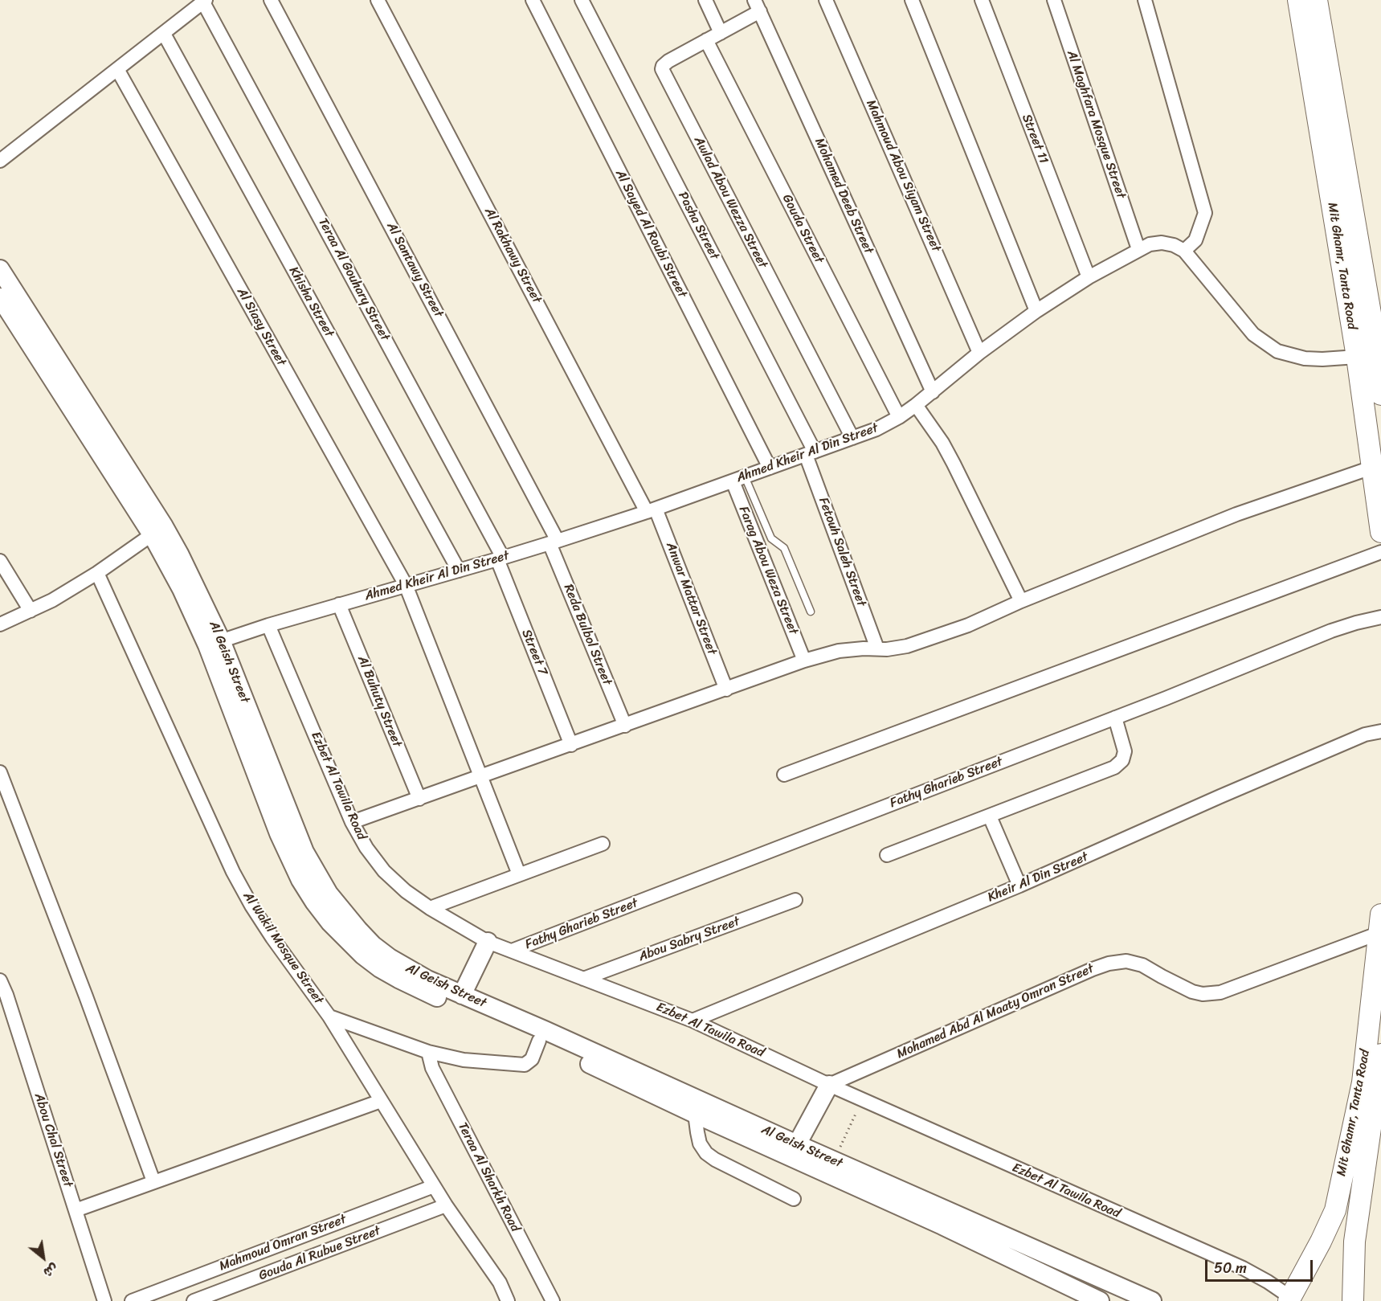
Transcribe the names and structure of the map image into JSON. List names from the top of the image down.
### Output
{
  "streets": {
    "main road": ["Mit Ghamr, Tanta Road", "Al Geish Street"],
    "street": [
      "Al Maghfara Mosque Street",
      "Street 11",
      "Mahmoud Abou Siyam Street",
      "Mohamed Deeb Street",
      "Awlad Abou Wezza Street",
      "Pasha Street",
      "Gouda Street",
      "Al Sayed Al Roubi Street",
      "Al Rakhawy Street",
      "Al Santawy Street",
      "Teraa Al Gouhary Street",
      "Khisha Street",
      "Al Siasy Street",
      "Ahmed Kheir Al Din Street",
      "Fetouh Saleh Street",
      "Farag Abou Weza Street",
      "Anwar Mattar Street",
      "Reda Bulbol Street",
      "Street 7",
      "Al Buhuty Street",
      "Fathy Gharieb Street",
      "Ezbet Al Tawila Road",
      "Kheir Al Din Street",
      "Abou Sabry Street",
      "Al Wakil Mosque Street",
      "Mohamed Abd Al Maaty Omran Street",
      "Abou Chal Street",
      "Teraa Al Sharkh Road",
      "Mahmoud Omran Street",
      "Gouda Al Rubue Street"
    ]
  },
  "crossings": [
    ["Al Maghfara Mosque Street", "Ahmed Kheir Al Din Street"],
    ["Street 11", "Ahmed Kheir Al Din Street"],
    ["Mahmoud Abou Siyam Street", "Ahmed Kheir Al Din Street"],
    ["Mohamed Deeb Street", "Awlad Abou Wezza Street"],
    ["Mohamed Deeb Street", "Ahmed Kheir Al Din Street"],
    ["Awlad Abou Wezza Street", "Gouda Street"],
    ["Awlad Abou Wezza Street", "Ahmed Kheir Al Din Street"],
    ["Pasha Street", "Ahmed Kheir Al Din Street"],
    ["Pasha Street", "Fetouh Saleh Street"],
    ["Gouda Street", "Ahmed Kheir Al Din Street"],
    ["Al Sayed Al Roubi Street", "Ahmed Kheir Al Din Street"],
    ["Al Rakhawy Street", "Ahmed Kheir Al Din Street"],
    ["Al Rakhawy Street", "Anwar Mattar Street"],
    ["Mit Ghamr, Tanta Road", "Ezbet Al Tawila Road"],
    ["Mit Ghamr, Tanta Road", "Mohamed Abd Al Maaty Omran Street"],
    ["Al Santawy Street", "Ahmed Kheir Al Din Street"],
    ["Al Santawy Street", "Reda Bulbol Street"],
    ["Teraa Al Gouhary Street", "Ahmed Kheir Al Din Street"],
    ["Teraa Al Gouhary Street", "Street 7"],
    ["Khisha Street", "Ahmed Kheir Al Din Street"],
    ["Al Siasy Street", "Ahmed Kheir Al Din Street"],
    ["Ahmed Kheir Al Din Street", "Fetouh Saleh Street"],
    ["Ahmed Kheir Al Din Street", "Farag Abou Weza Street"],
    ["Ahmed Kheir Al Din Street", "Anwar Mattar Street"],
    ["Ahmed Kheir Al Din Street", "Reda Bulbol Street"],
    ["Ahmed Kheir Al Din Street", "Street 7"],
    ["Ahmed Kheir Al Din Street", "Al Geish Street"],
    ["Ahmed Kheir Al Din Street", "Al Buhuty Street"],
    ["Ahmed Kheir Al Din Street", "Ezbet Al Tawila Road"],
    ["Fathy Gharieb Street", "Ezbet Al Tawila Road"],
    ["Ezbet Al Tawila Road", "Kheir Al Din Street"],
    ["Ezbet Al Tawila Road", "Abou Sabry Street"],
    ["Ezbet Al Tawila Road", "Mohamed Abd Al Maaty Omran Street"],
    ["Al Wakil Mosque Street", "Mahmoud Omran Street"],
    ["Al Wakil Mosque Street", "Gouda Al Rubue Street"]
  ],
  "scale_bar": "50 m",
  "north": "bottom right"
}
